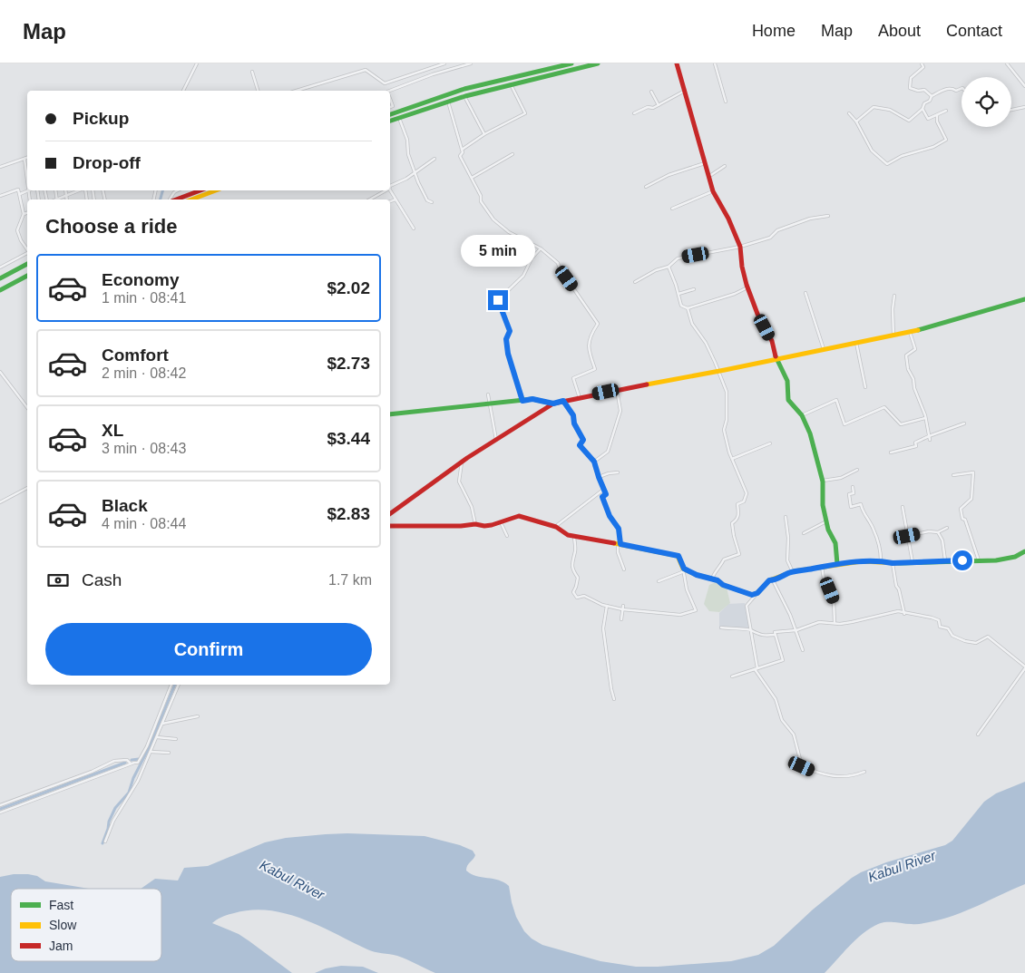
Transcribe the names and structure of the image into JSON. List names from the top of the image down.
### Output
{
  "water": ["Kabul River"],
  "legend": ["Fast", "Slow", "Jam"],
  "page": {
    "header": "Map",
    "nav": [
      "Home",
      "Map",
      "About",
      "Contact"
    ],
    "banner": ["Pickup", "Drop-off"],
    "heading": "Choose a ride",
    "bubble": "5 min",
    "list": [
      {
        "name": "Economy",
        "note": "1 min · 08:41",
        "value": "$2.02"
      },
      {
        "name": "Comfort",
        "note": "2 min · 08:42",
        "value": "$2.73"
      },
      {
        "name": "XL",
        "note": "3 min · 08:43",
        "value": "$3.44"
      },
      {
        "name": "Black",
        "note": "4 min · 08:44",
        "value": "$2.83"
      }
    ],
    "pay": ["Cash", "1.7 km"],
    "buttons": "Confirm"
  }
}
